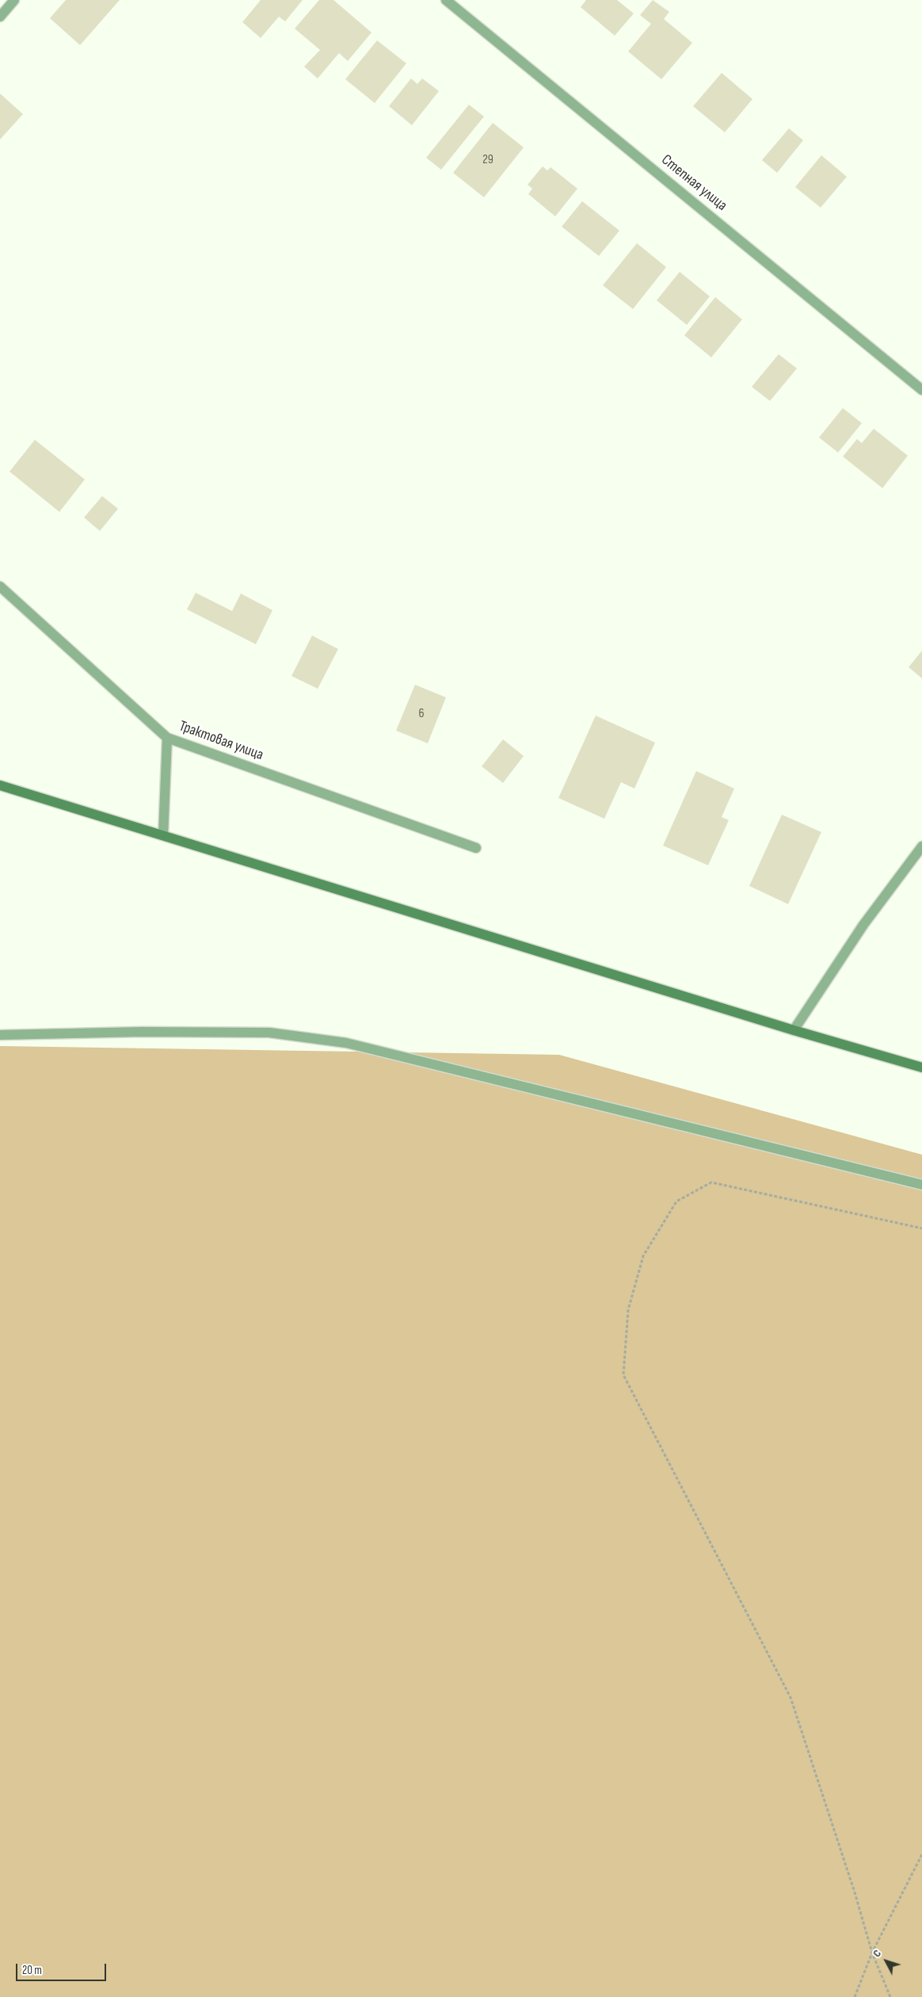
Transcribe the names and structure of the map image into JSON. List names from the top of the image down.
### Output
{
  "streets": {
    "street": ["Степная улица", "Трактовая улица"]
  },
  "house_numbers": ["29", "6"],
  "scale_bar": "20 m",
  "north": "top left"
}
